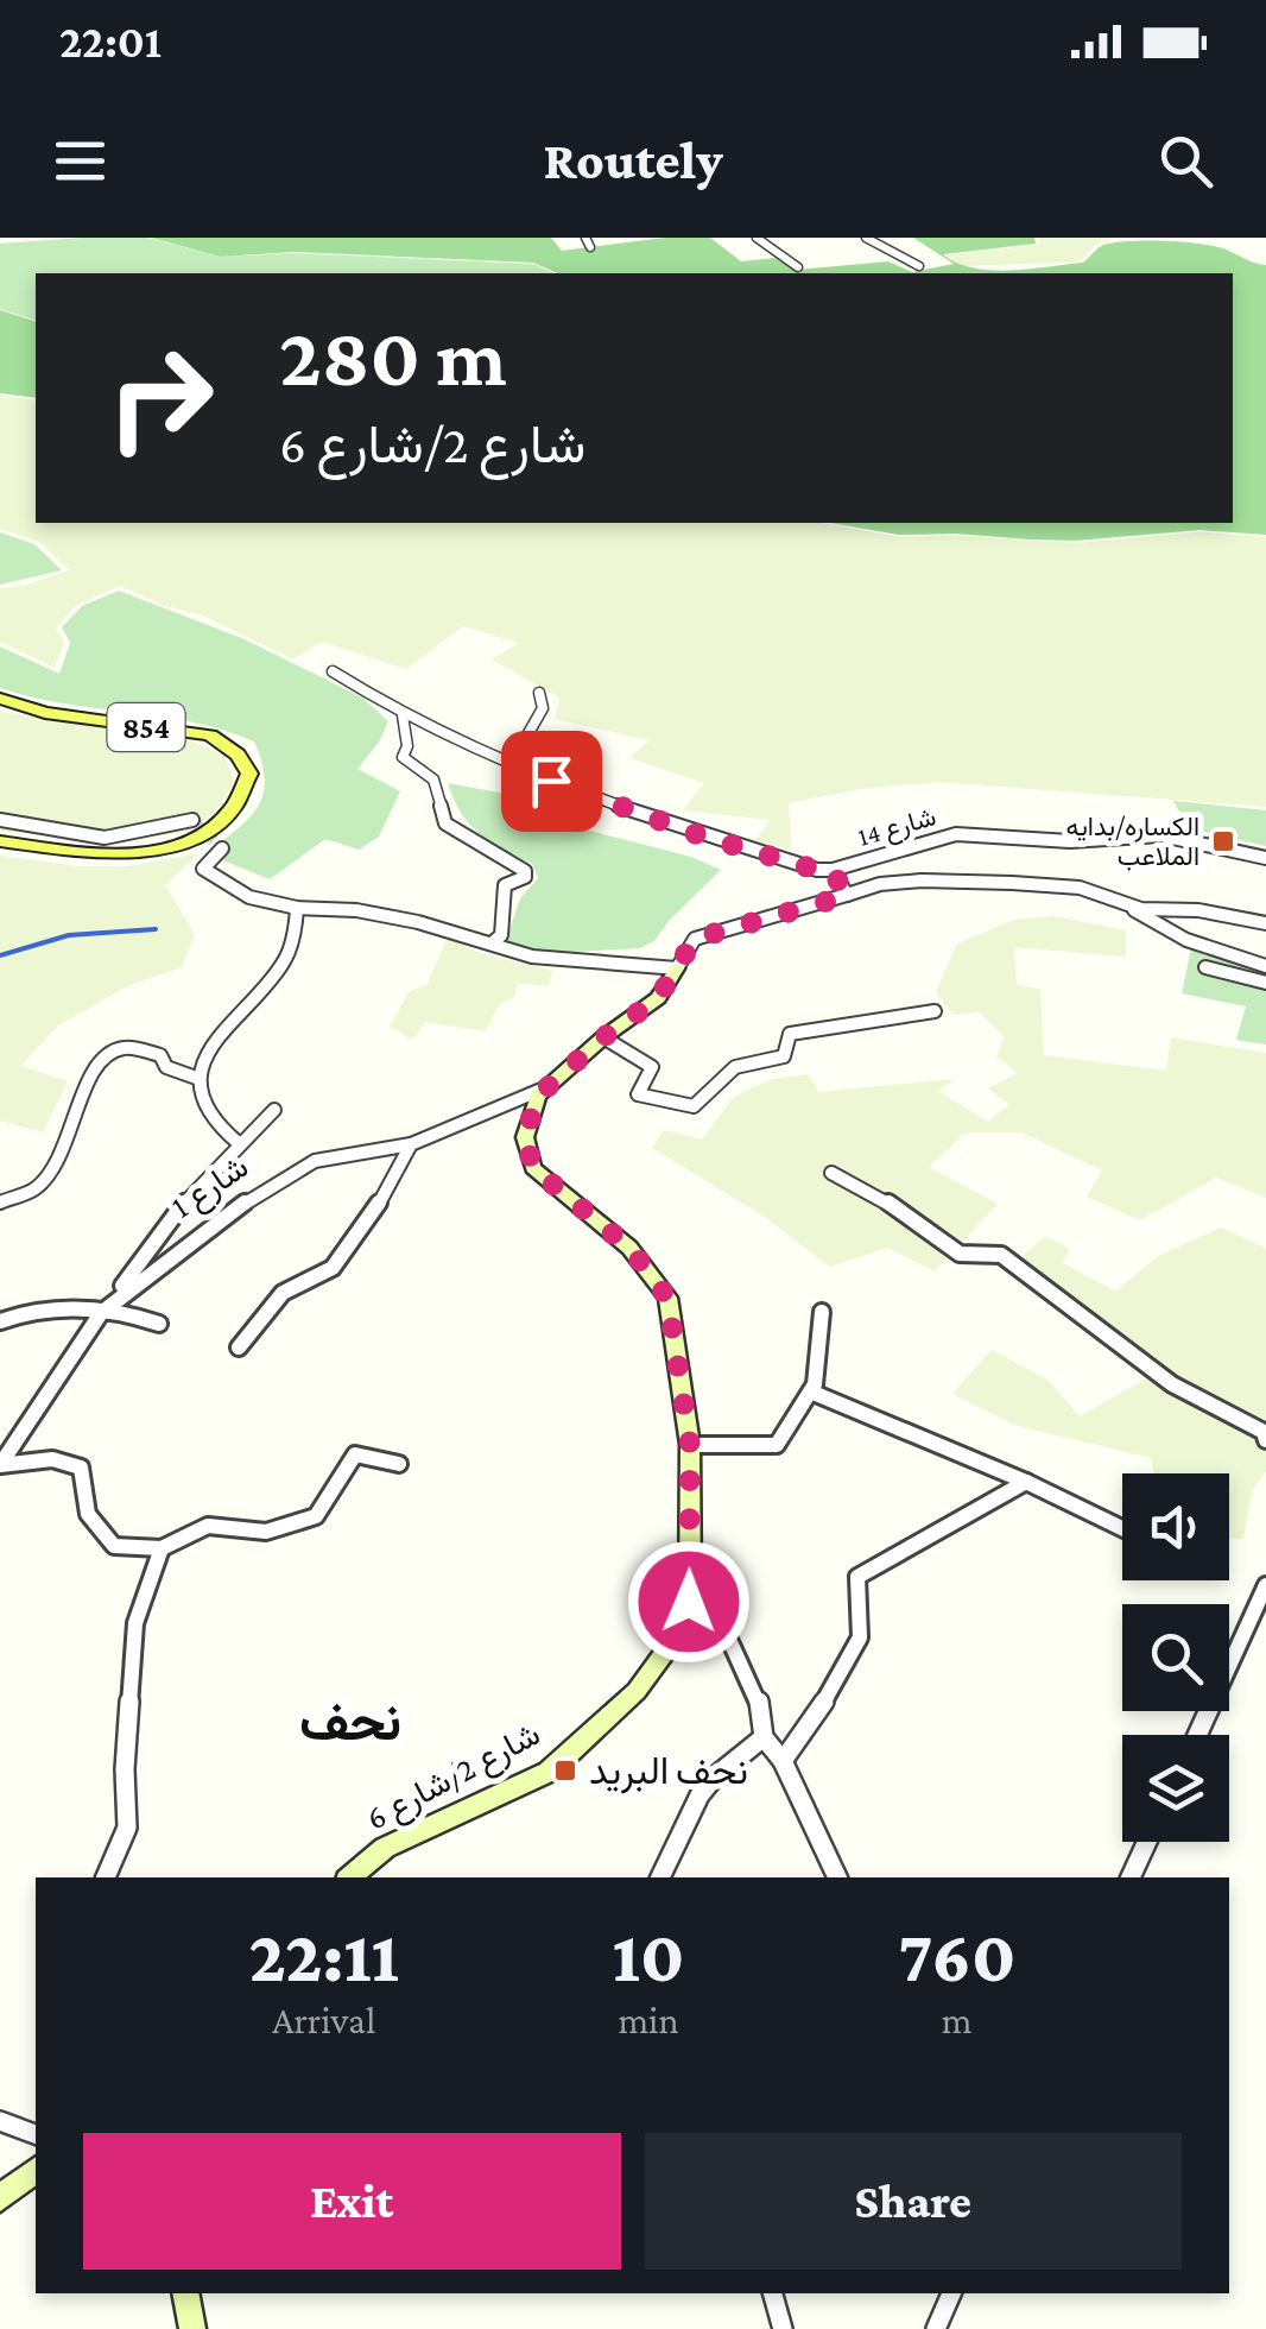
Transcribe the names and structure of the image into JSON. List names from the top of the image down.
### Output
{
  "streets": {
    "main road": ["854"],
    "street": ["شارع 14", "شارع 1", "شارع 2/شارع 6"]
  },
  "crossings": [
    ["شارع 1", "شارع 2/شارع 6"]
  ],
  "districts": ["نحف"],
  "places": {
    "transit": ["الكساره/بدايه الملاعب", "نحف البريد"]
  },
  "page": {
    "status": "22:01",
    "header": "Routely",
    "turn": ["280 m", "شارع 2/شارع 6"],
    "eta": [
      "22:11",
      "Arrival",
      "10",
      "min",
      "760",
      "m"
    ],
    "buttons": ["Exit", "Share"]
  }
}
